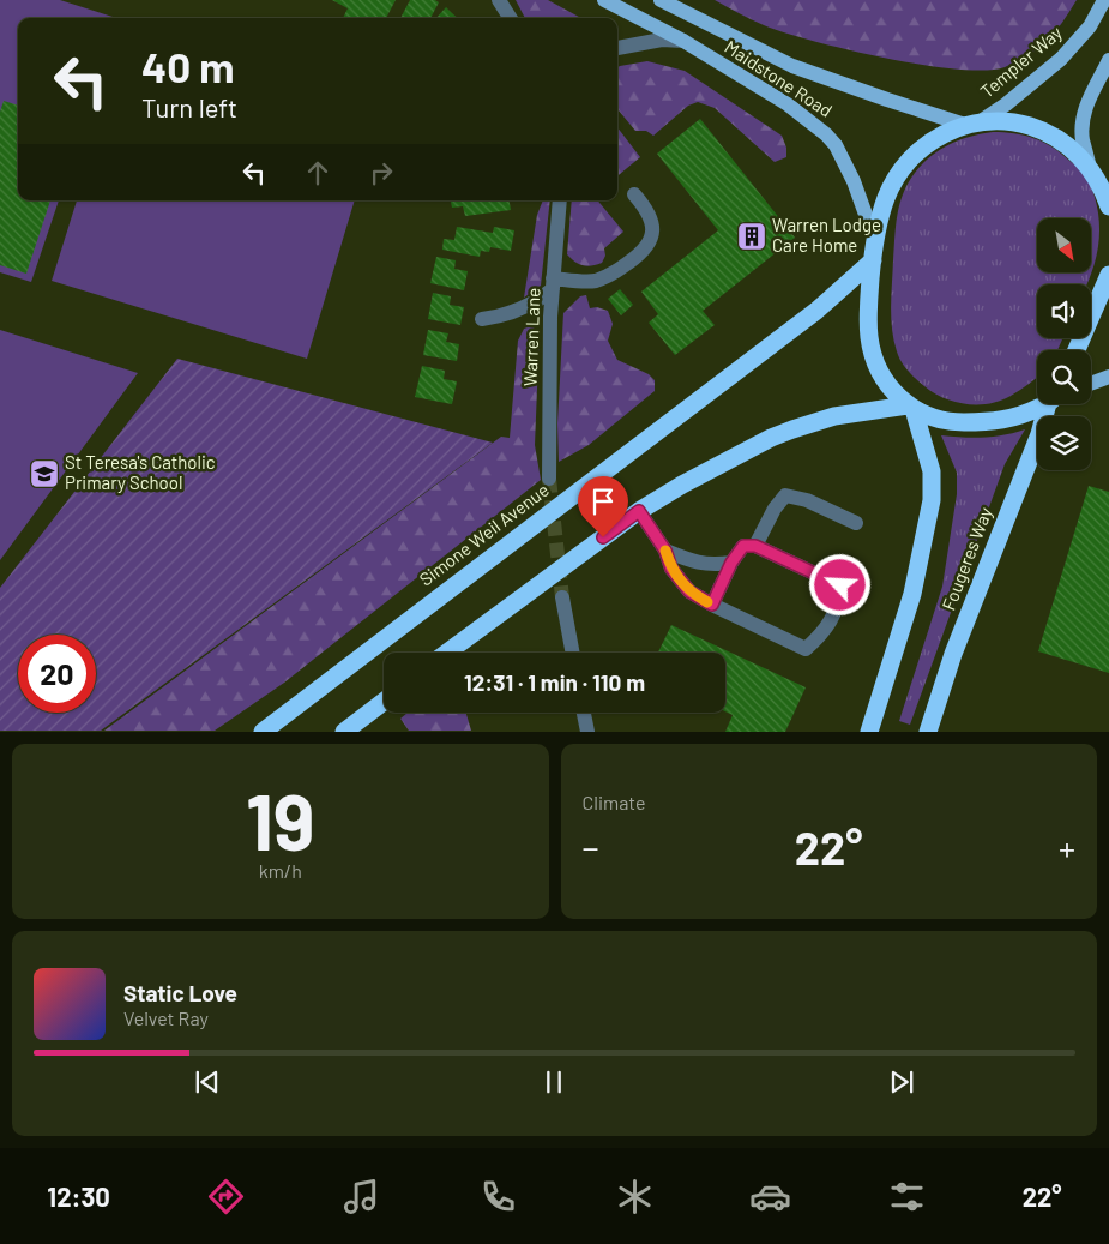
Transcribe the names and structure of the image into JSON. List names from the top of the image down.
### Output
{
  "streets": {
    "highway": ["Simone Weil Avenue", "Fougeres Way"],
    "main road": ["Templer Way", "Maidstone Road"],
    "street": ["Warren Lane"]
  },
  "crossings": [
    ["Templer Way", "Maidstone Road"]
  ],
  "places": {
    "building": ["Warren Lodge Care Home"],
    "school or university": ["St Teresa's Catholic Primary School"]
  },
  "north": "bottom right",
  "page": {
    "turn": ["40 m", "Turn left"],
    "limit": "20",
    "trip": "12:31 · 1 min · 110 m",
    "tile": [
      ["19", "km/h"],
      "Climate"
    ],
    "heat": ["−", "22°", "+"],
    "song": ["Static Love", "Velvet Ray"],
    "tabs": ["12:30", "22°"]
  }
}
